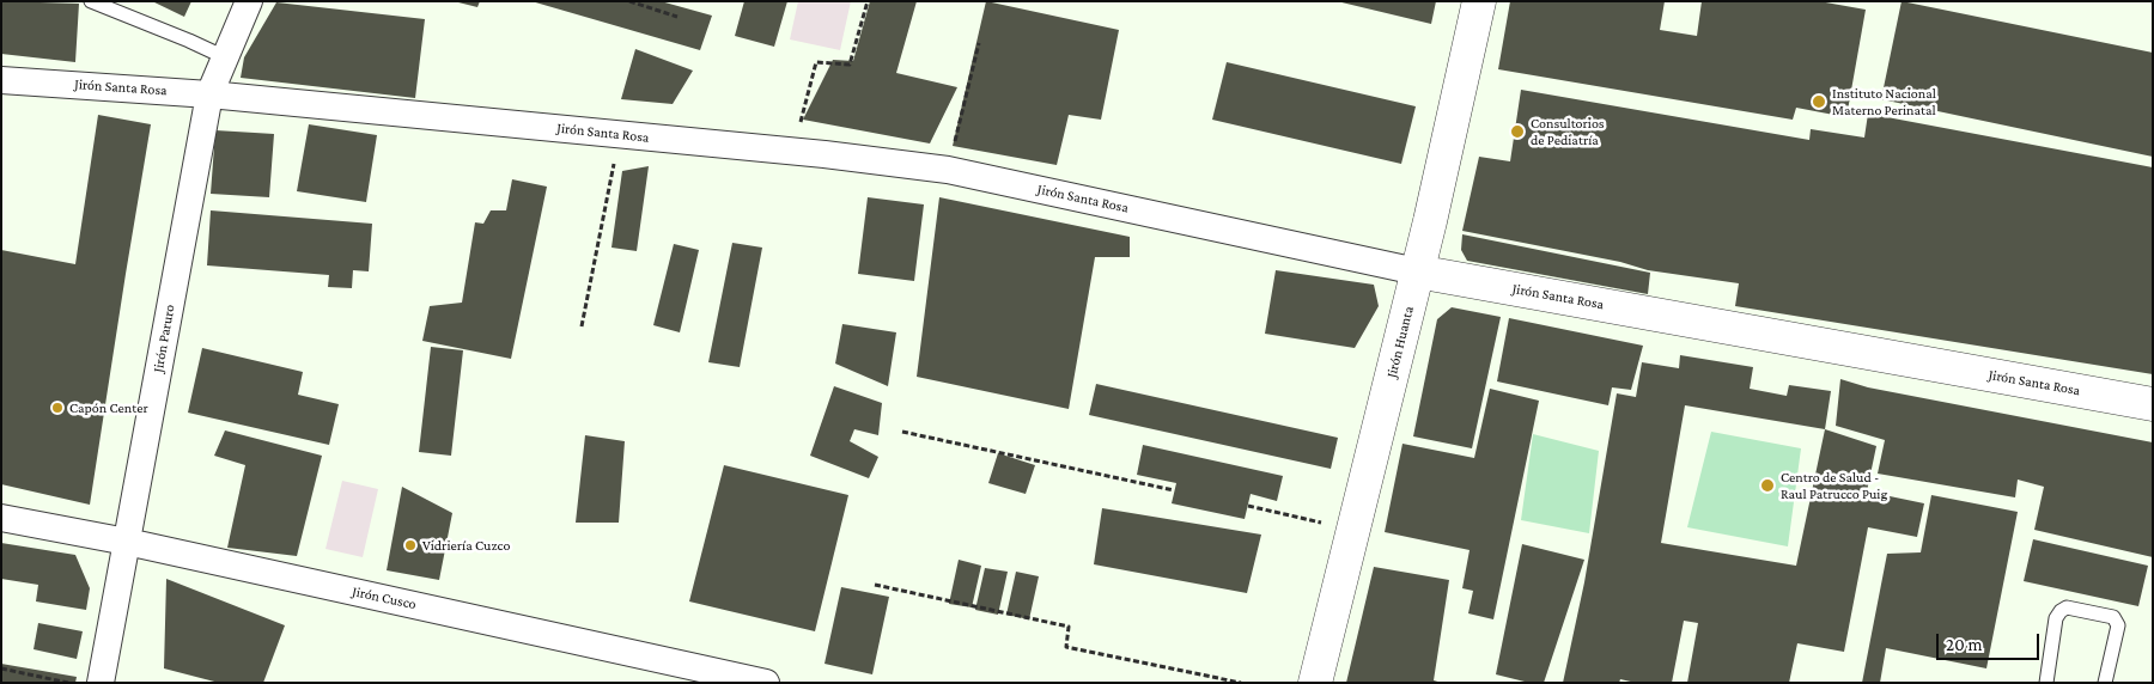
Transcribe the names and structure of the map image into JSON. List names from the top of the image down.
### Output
{
  "streets": {
    "street": [
      "Jirón Santa Rosa",
      "Jirón Paruro",
      "Jirón Huanta",
      "Jirón Cusco"
    ]
  },
  "crossings": [
    ["Jirón Santa Rosa", "Jirón Paruro"],
    ["Jirón Santa Rosa", "Jirón Huanta"],
    ["Jirón Paruro", "Jirón Cusco"]
  ],
  "places": [
    "Instituto Nacional Materno Perinatal",
    "Consultorios de Pediatría",
    "Capón Center",
    "Centro de Salud - Raul Patrucco Puig",
    "Vidriería Cuzco"
  ],
  "scale_bar": "20 m"
}
